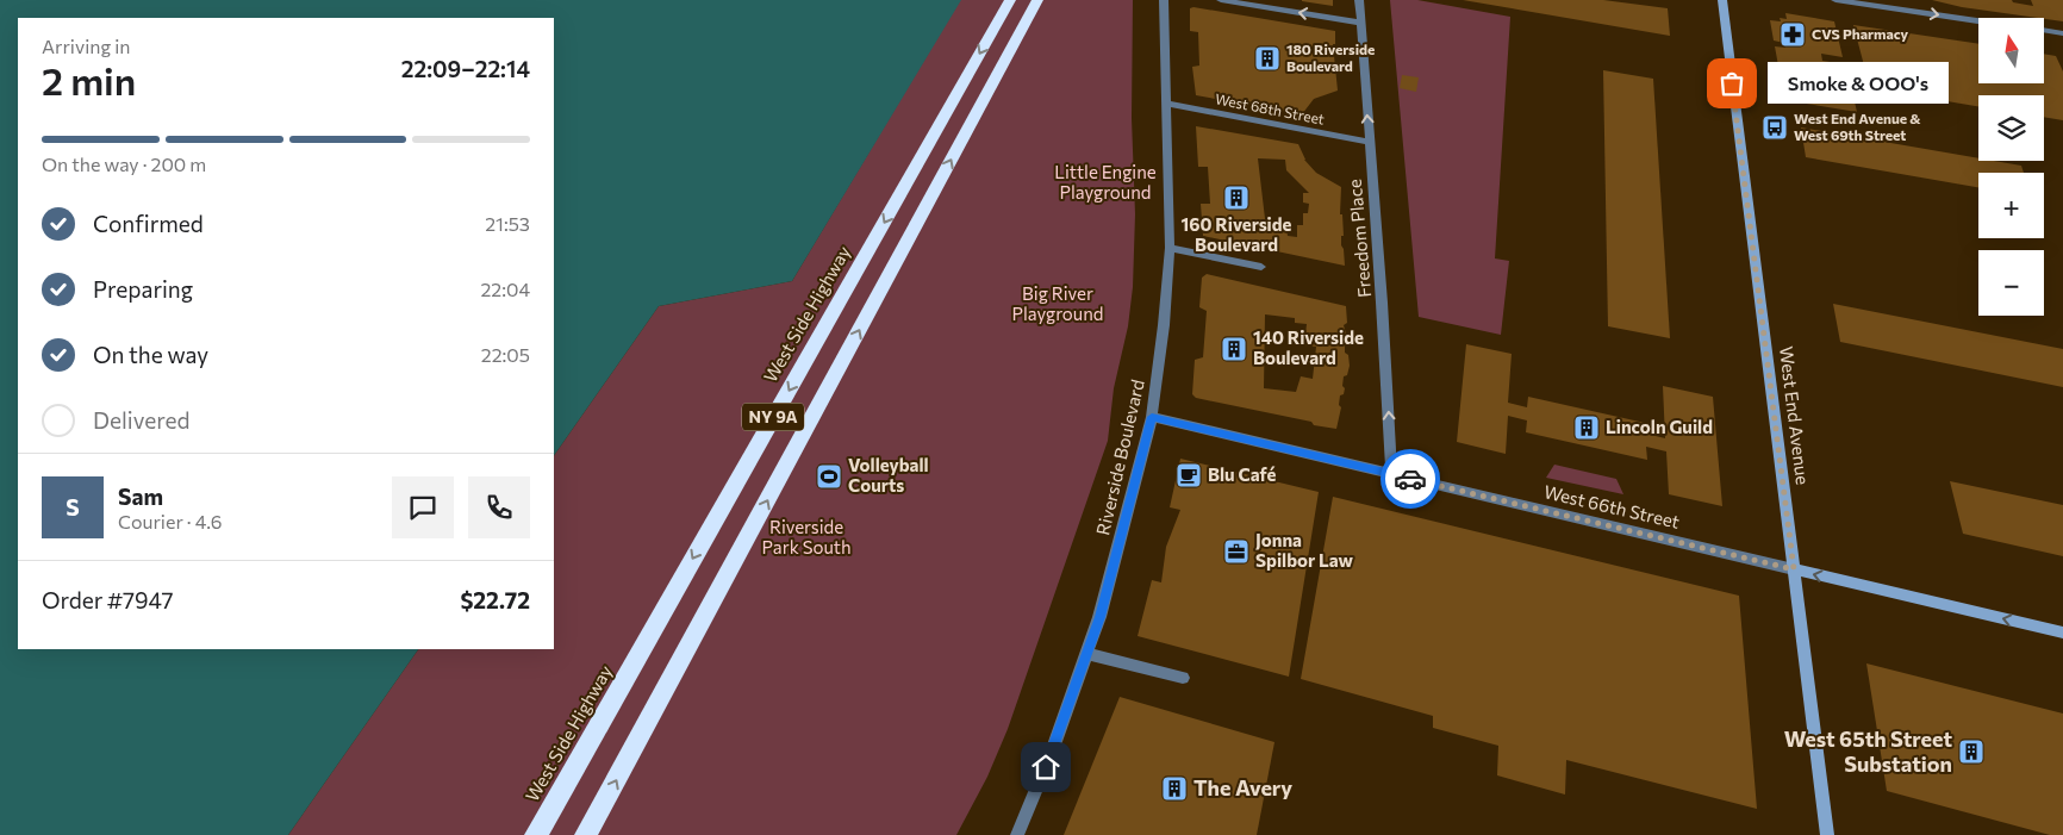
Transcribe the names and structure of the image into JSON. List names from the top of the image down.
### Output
{
  "streets": {
    "highway": ["West Side Highway", "NY 9A"],
    "main road": ["West End Avenue", "West 66th Street"],
    "street": ["West 68th Street", "Freedom Place", "Riverside Boulevard"]
  },
  "crossings": [
    ["West 68th Street", "Freedom Place"],
    ["West 68th Street", "Riverside Boulevard"],
    ["Freedom Place", "West 66th Street"],
    ["West End Avenue", "West 66th Street"],
    ["Riverside Boulevard", "West 66th Street"]
  ],
  "one_way": ["Freedom Place"],
  "parks": ["Little Engine Playground", "Big River Playground", "Riverside Park South"],
  "places": {
    "pharmacy": ["CVS Pharmacy"],
    "building": [
      "180 Riverside Boulevard",
      "160 Riverside Boulevard",
      "140 Riverside Boulevard",
      "Lincoln Guild",
      "West 65th Street Substation",
      "The Avery"
    ],
    "other": ["Smoke & OOO's"],
    "bus stop": ["West End Avenue & West 69th Street"],
    "cafe": ["Blu Café"],
    "sports": ["Volleyball Courts"],
    "office": ["Jonna Spilbor Law"]
  },
  "north": "top",
  "page": {
    "map_buttons": ["+", "−"],
    "heading": ["2 min", "Arriving in", "22:09–22:14"],
    "panel": [
      "Sam",
      "Courier · 4.6",
      "Order #7947",
      "$22.72"
    ],
    "bubble": "Smoke & OOO's",
    "bar": "On the way · 200 m",
    "list": [
      ["Confirmed", "21:53"],
      ["Preparing", "22:04"],
      ["On the way", "22:05"],
      "Delivered"
    ],
    "round": "S"
  }
}
